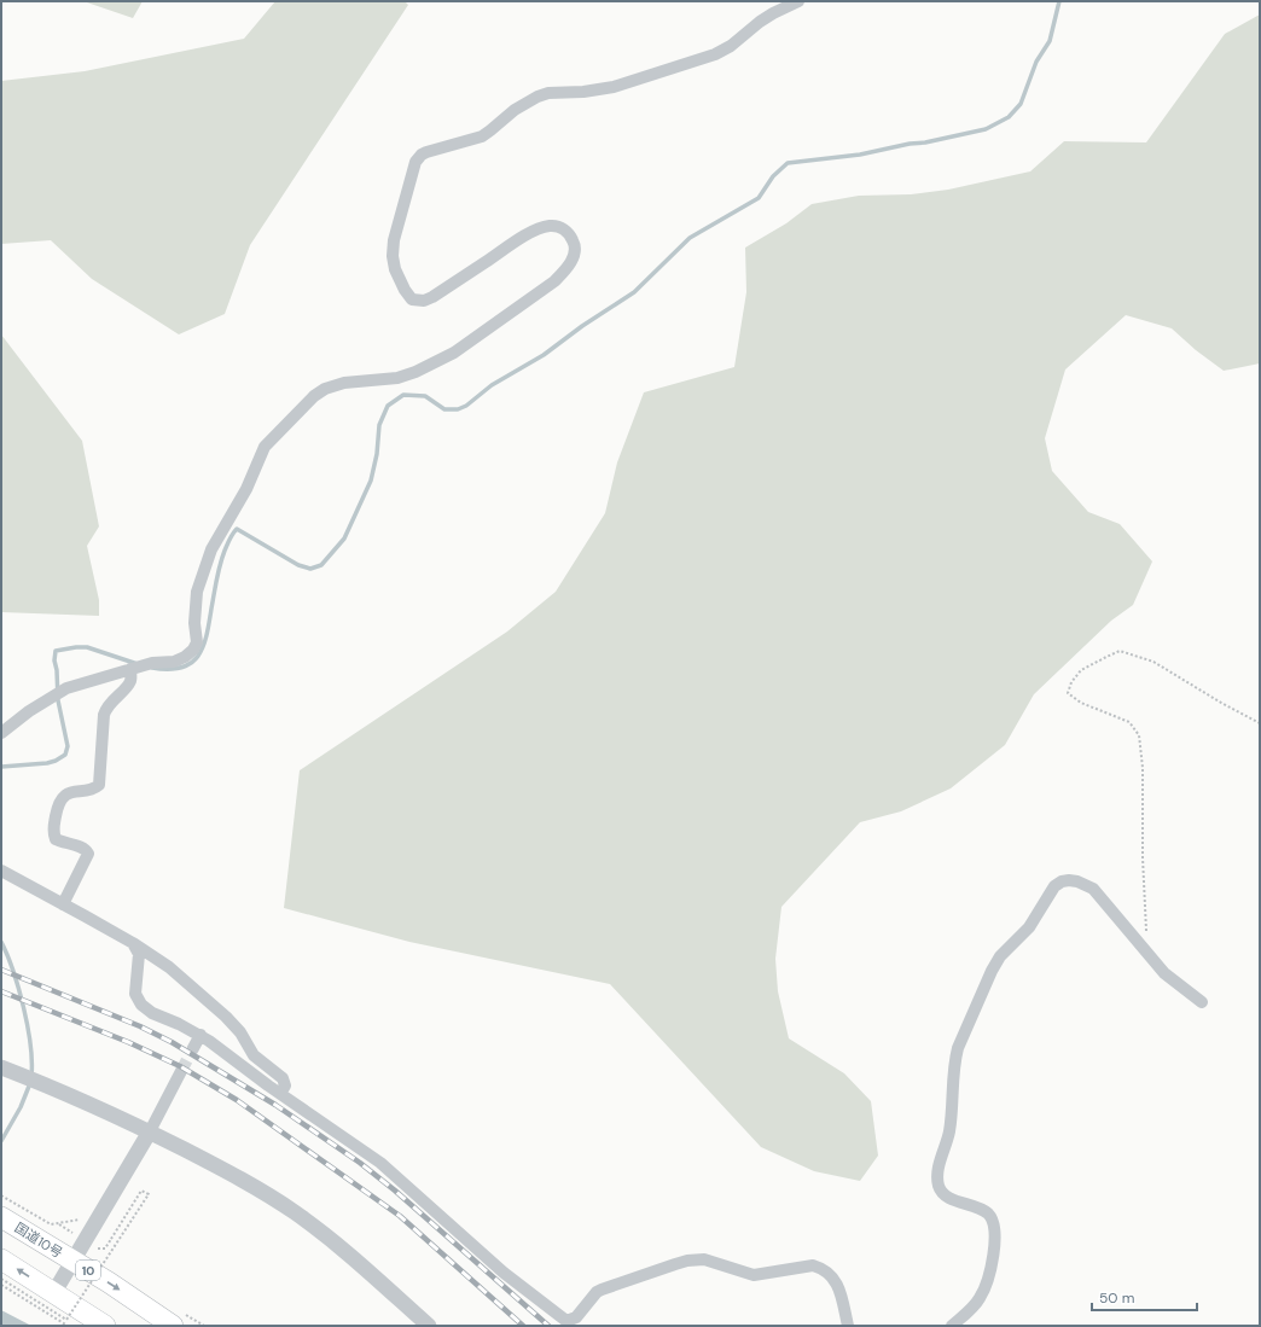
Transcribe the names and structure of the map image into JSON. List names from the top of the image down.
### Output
{
  "streets": {
    "highway": ["国道10号", "10"]
  },
  "scale_bar": "50 m"
}
